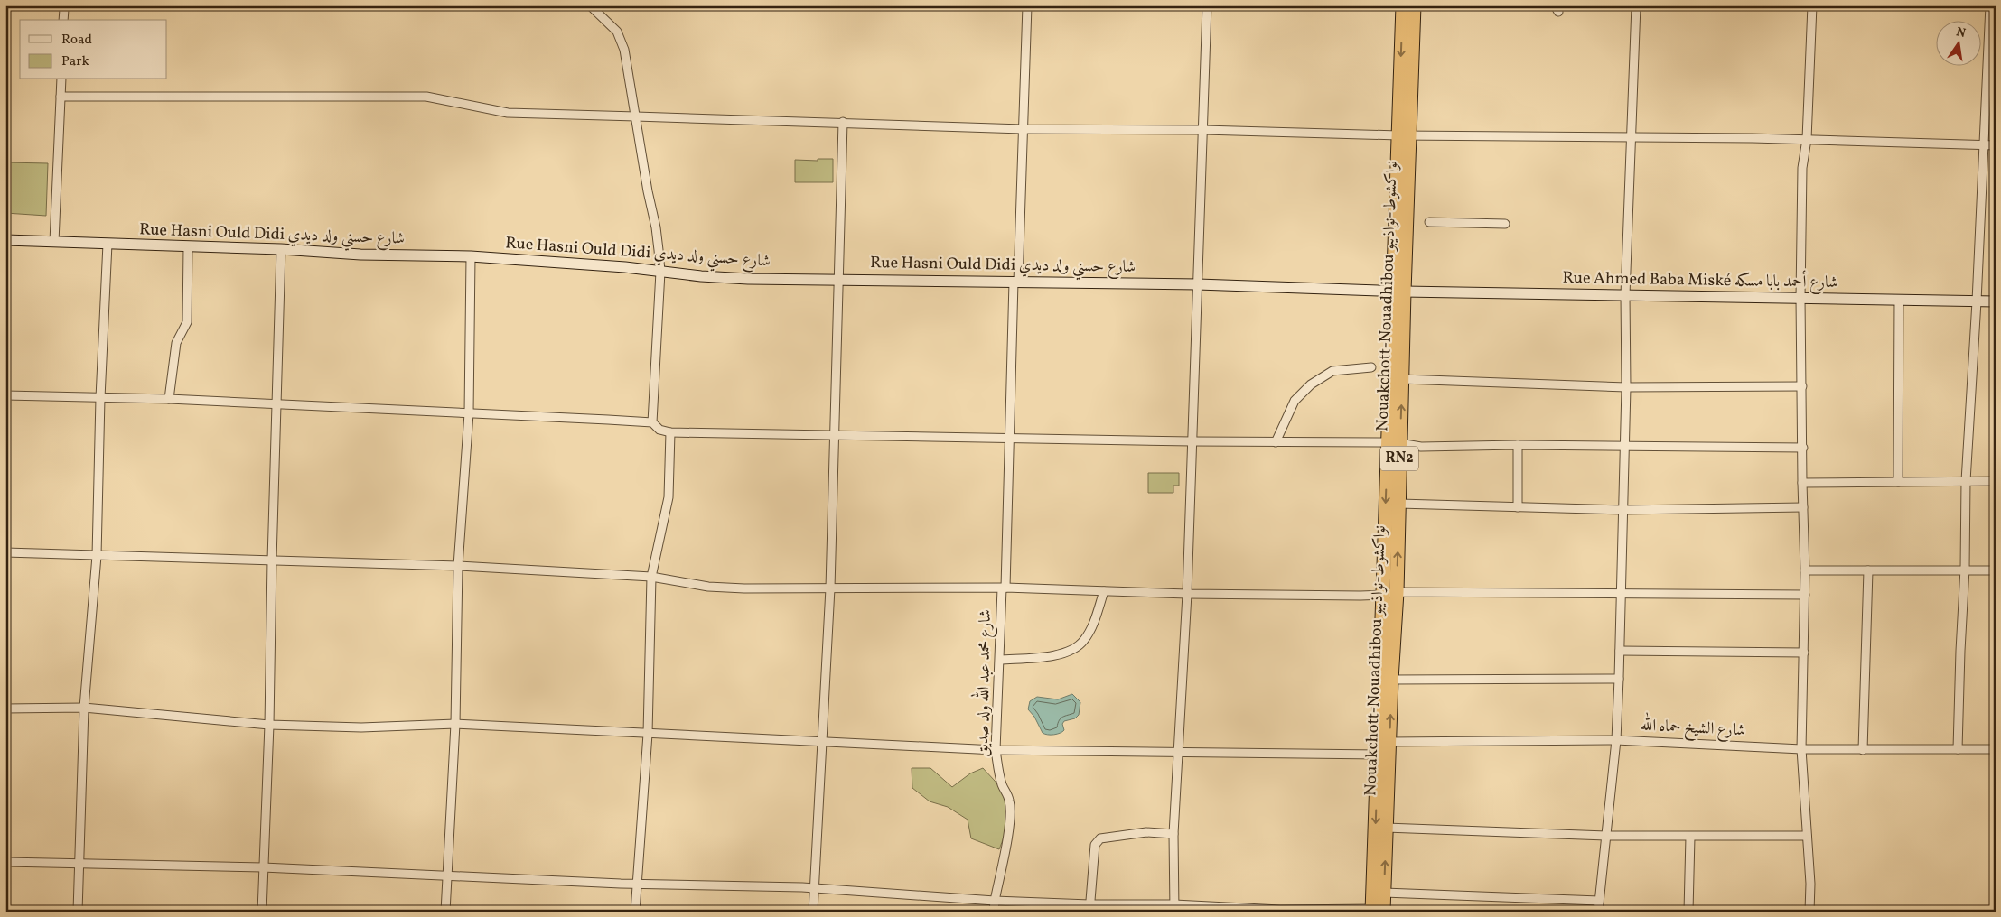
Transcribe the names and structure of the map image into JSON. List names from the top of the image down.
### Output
{
  "streets": {
    "highway": ["Nouakchott-Nouadhibou نواكشوط-نواذيبو", "RN2"],
    "street": [
      "Rue Hasni Ould Didi شارع حسني ولد ديدي",
      "Rue Ahmed Baba Miské شارع أحمد بابا مسكه",
      "شارع محمد عبد الله ولد صديق",
      "شارع الشيخ حماه الله"
    ]
  },
  "crossings": [
    ["Rue Hasni Ould Didi شارع حسني ولد ديدي", "Rue Ahmed Baba Miské شارع أحمد بابا مسكه"],
    ["Rue Hasni Ould Didi شارع حسني ولد ديدي", "Nouakchott-Nouadhibou نواكشوط-نواذيبو"],
    ["Rue Hasni Ould Didi شارع حسني ولد ديدي", "شارع محمد عبد الله ولد صديق"],
    ["Rue Ahmed Baba Miské شارع أحمد بابا مسكه", "Nouakchott-Nouadhibou نواكشوط-نواذيبو"],
    ["Nouakchott-Nouadhibou نواكشوط-نواذيبو", "شارع الشيخ حماه الله"]
  ],
  "legend": ["Road", "Park"],
  "north": "top"
}
